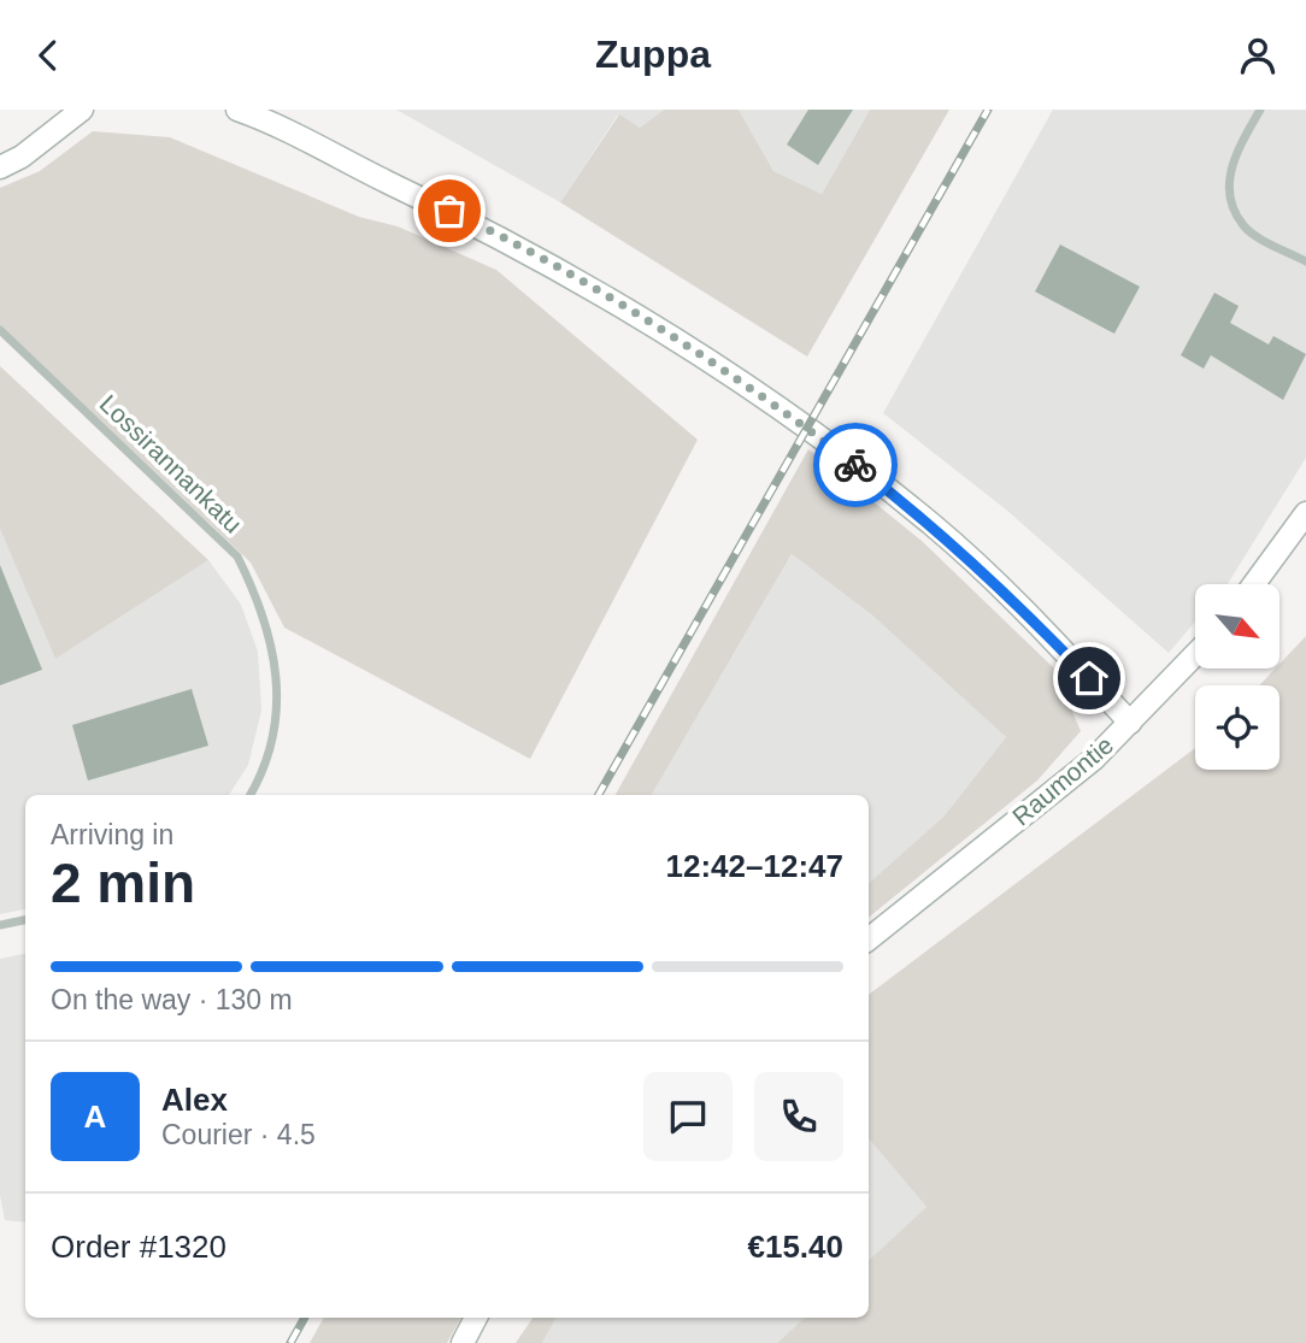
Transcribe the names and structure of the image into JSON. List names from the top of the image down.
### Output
{
  "streets": {
    "street": ["Lossirannankatu", "Raumontie"]
  },
  "north": "bottom right",
  "page": {
    "header": "Zuppa",
    "heading": ["2 min", "Arriving in", "12:42–12:47"],
    "panel": [
      "Alex",
      "Courier · 4.5",
      "Order #1320",
      "€15.40"
    ],
    "bar": "On the way · 130 m",
    "round": "A"
  }
}
